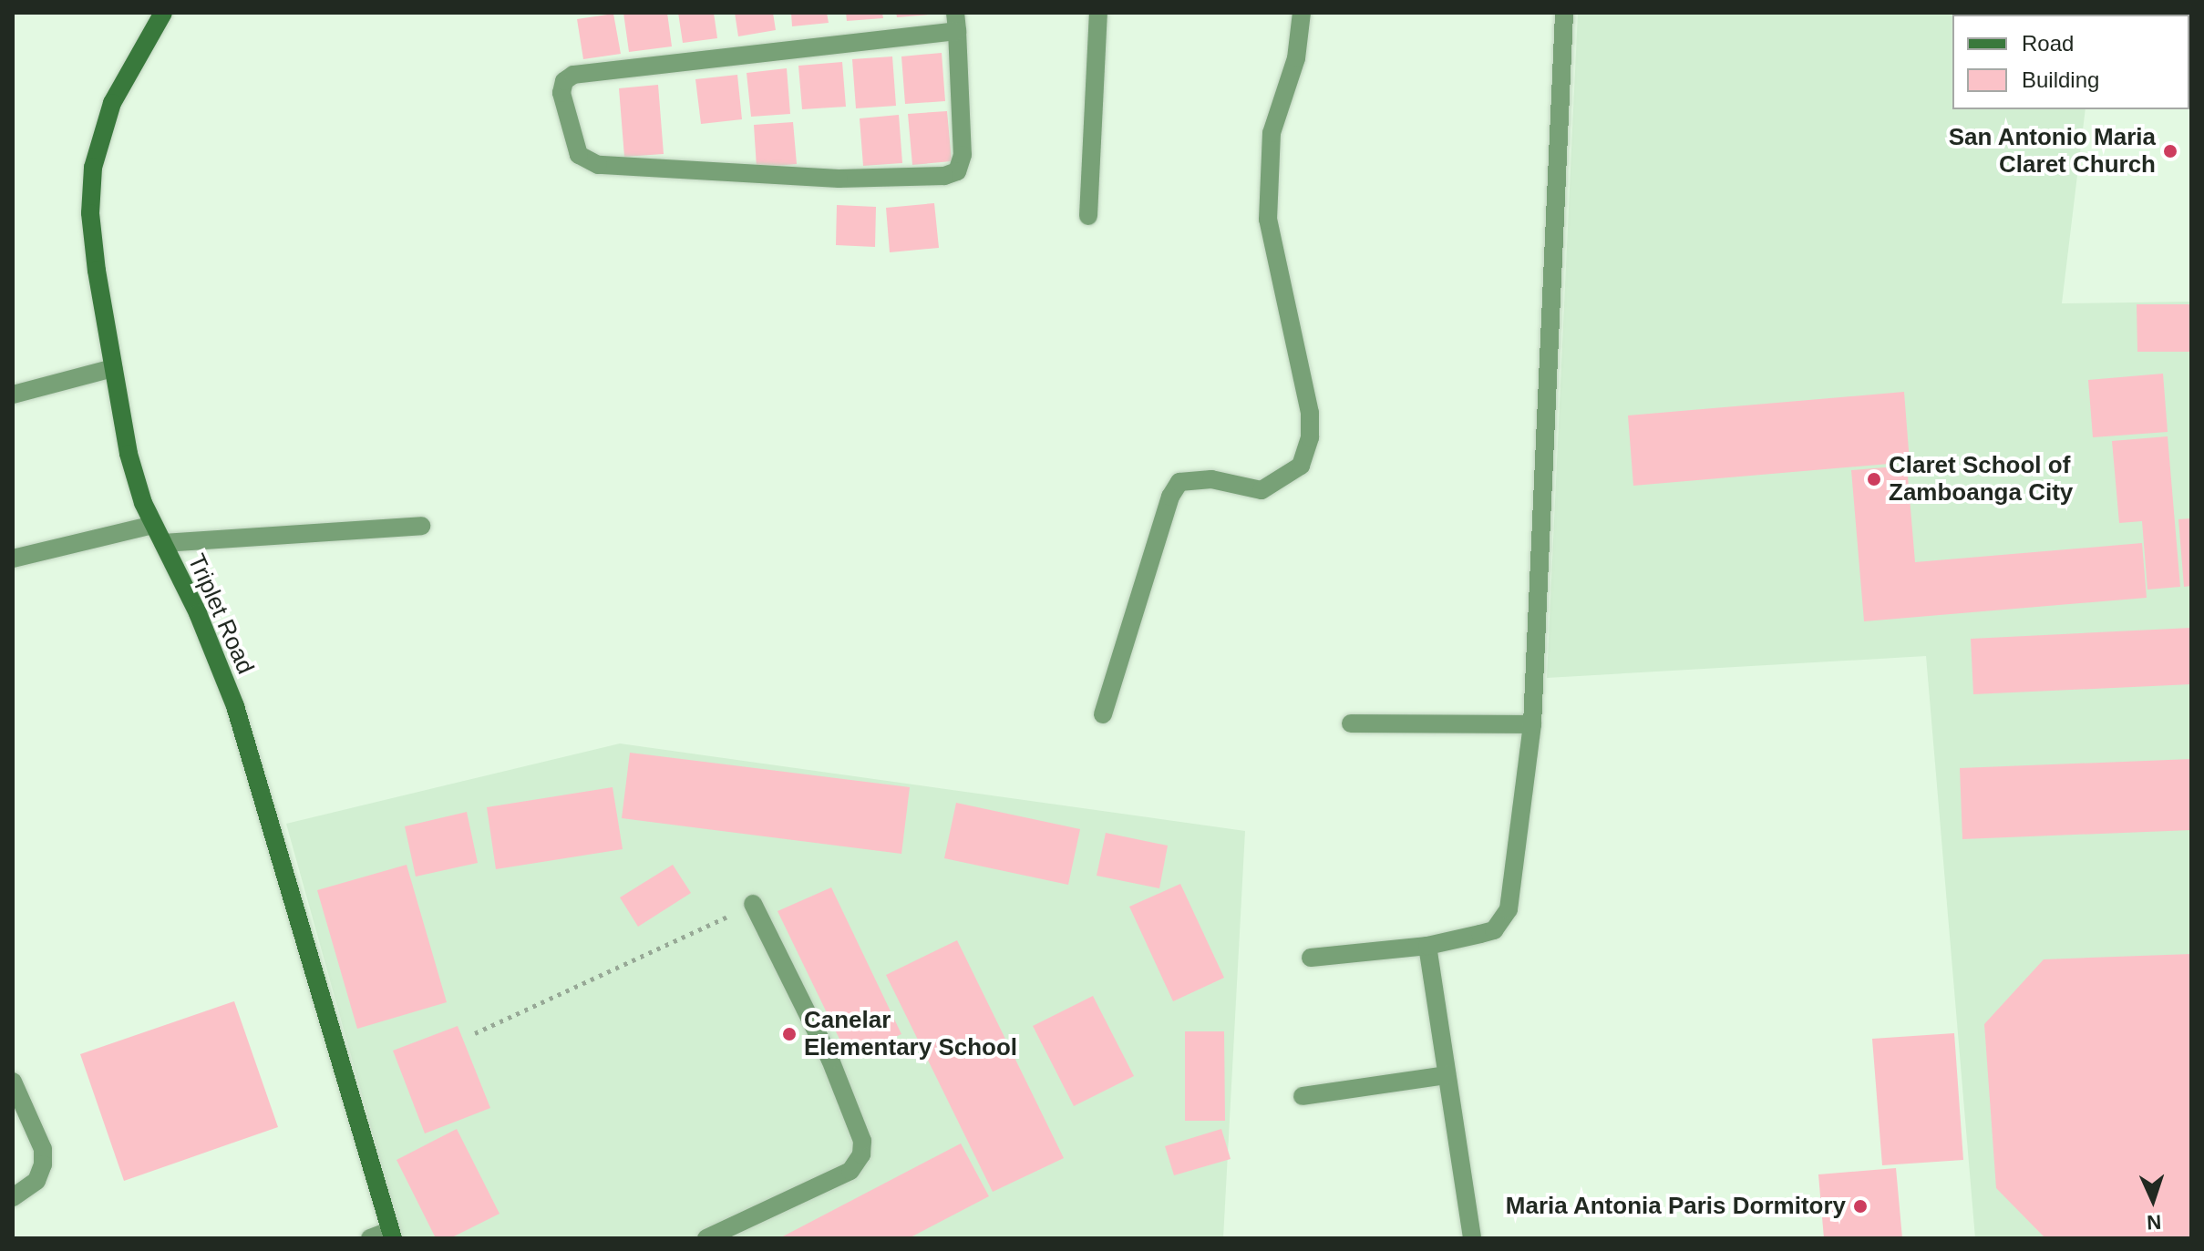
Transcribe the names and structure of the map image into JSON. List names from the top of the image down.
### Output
{
  "streets": {
    "street": ["Triplet Road"]
  },
  "places": [
    "San Antonio Maria Claret Church",
    "Claret School of Zamboanga City",
    "Canelar Elementary School",
    "Maria Antonia Paris Dormitory"
  ],
  "legend": ["Road", "Building"],
  "north": "bottom"
}
